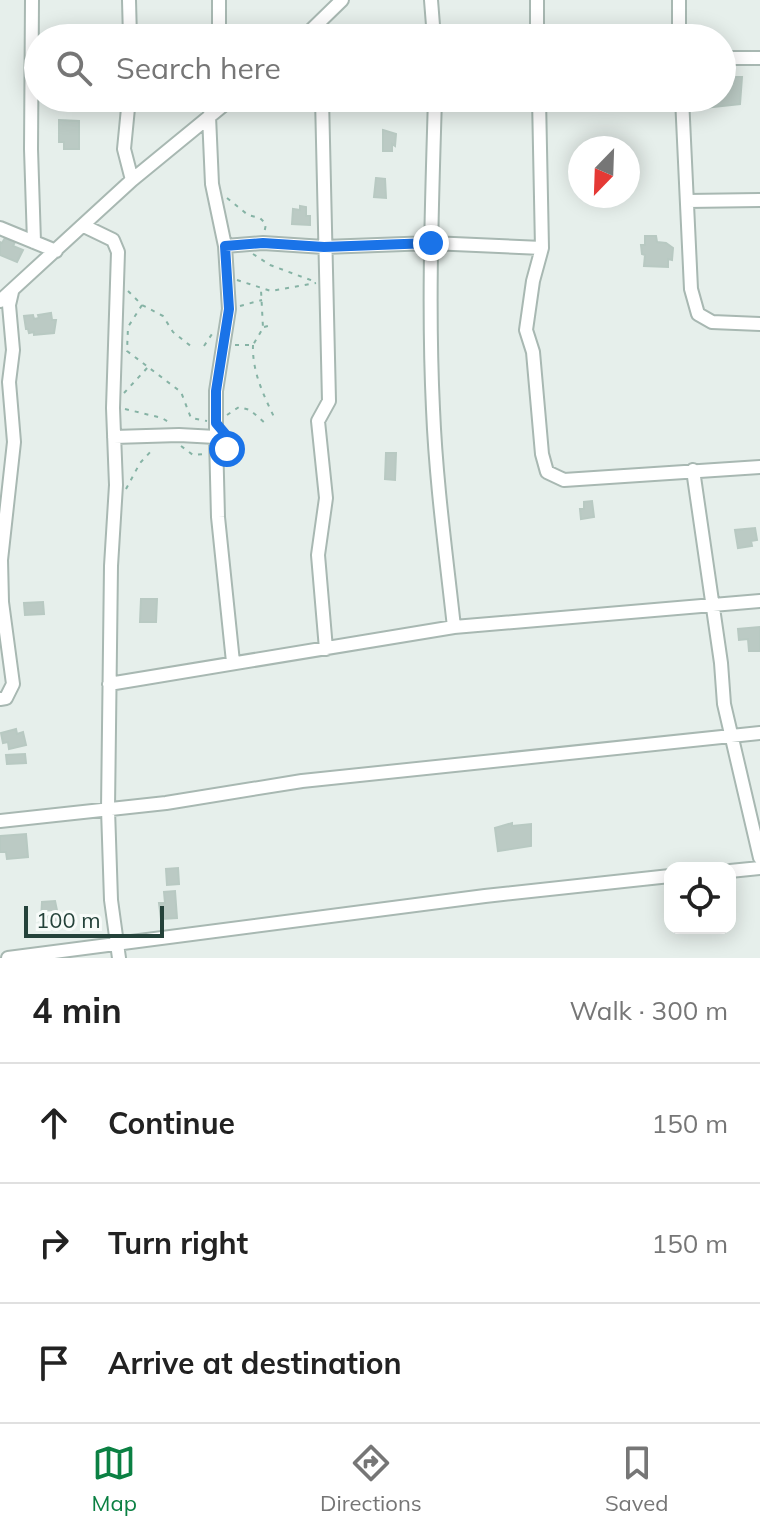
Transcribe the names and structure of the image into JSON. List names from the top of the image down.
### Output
{
  "scale_bar": "100 m",
  "north": "bottom left",
  "page": {
    "search": "Search here",
    "scale": "100 m",
    "heading": ["4 min", "Walk · 300 m"],
    "list": [
      ["Continue", "150 m"],
      ["Turn right", "150 m"],
      "Arrive at destination"
    ],
    "nav": ["Map", "Directions", "Saved"]
  }
}
